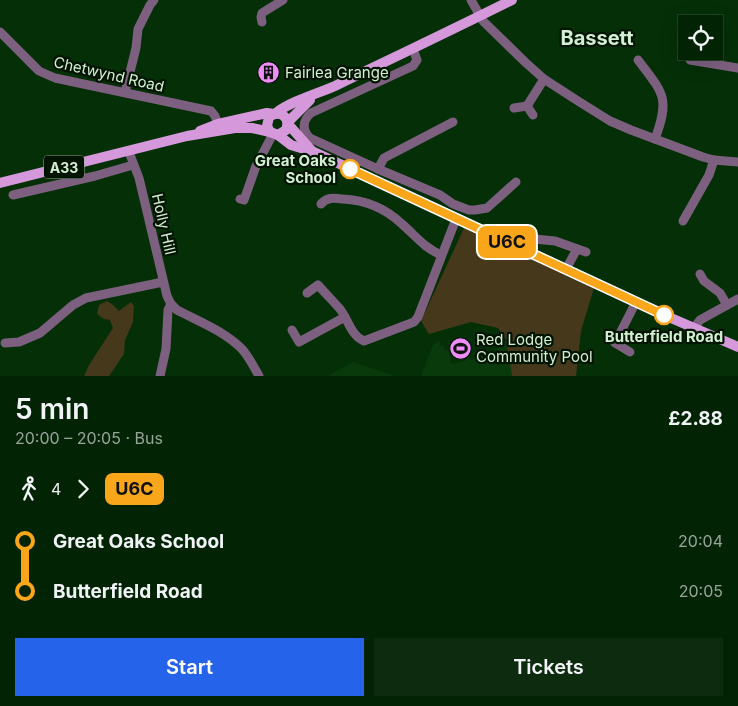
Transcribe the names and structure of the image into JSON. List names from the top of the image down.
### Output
{
  "streets": {
    "main road": ["A33"],
    "street": ["Chetwynd Road", "Holly Hill"]
  },
  "crossings": [
    ["Chetwynd Road", "A33"],
    ["A33", "Holly Hill"]
  ],
  "districts": ["Bassett"],
  "places": {
    "building": ["Fairlea Grange"],
    "other": ["Great Oaks School", "Butterfield Road"],
    "sports": ["Red Lodge Community Pool"]
  },
  "lines": ["bus line U6C"],
  "page": {
    "on_map": "U6C",
    "heading": ["5 min", "20:00 – 20:05 · Bus", "£2.88"],
    "legs": ["4", "U6C"],
    "list": [
      {
        "name": "Great Oaks School",
        "value": "20:04"
      },
      {
        "name": "Butterfield Road",
        "value": "20:05"
      }
    ],
    "buttons": ["Start", "Tickets"]
  }
}
